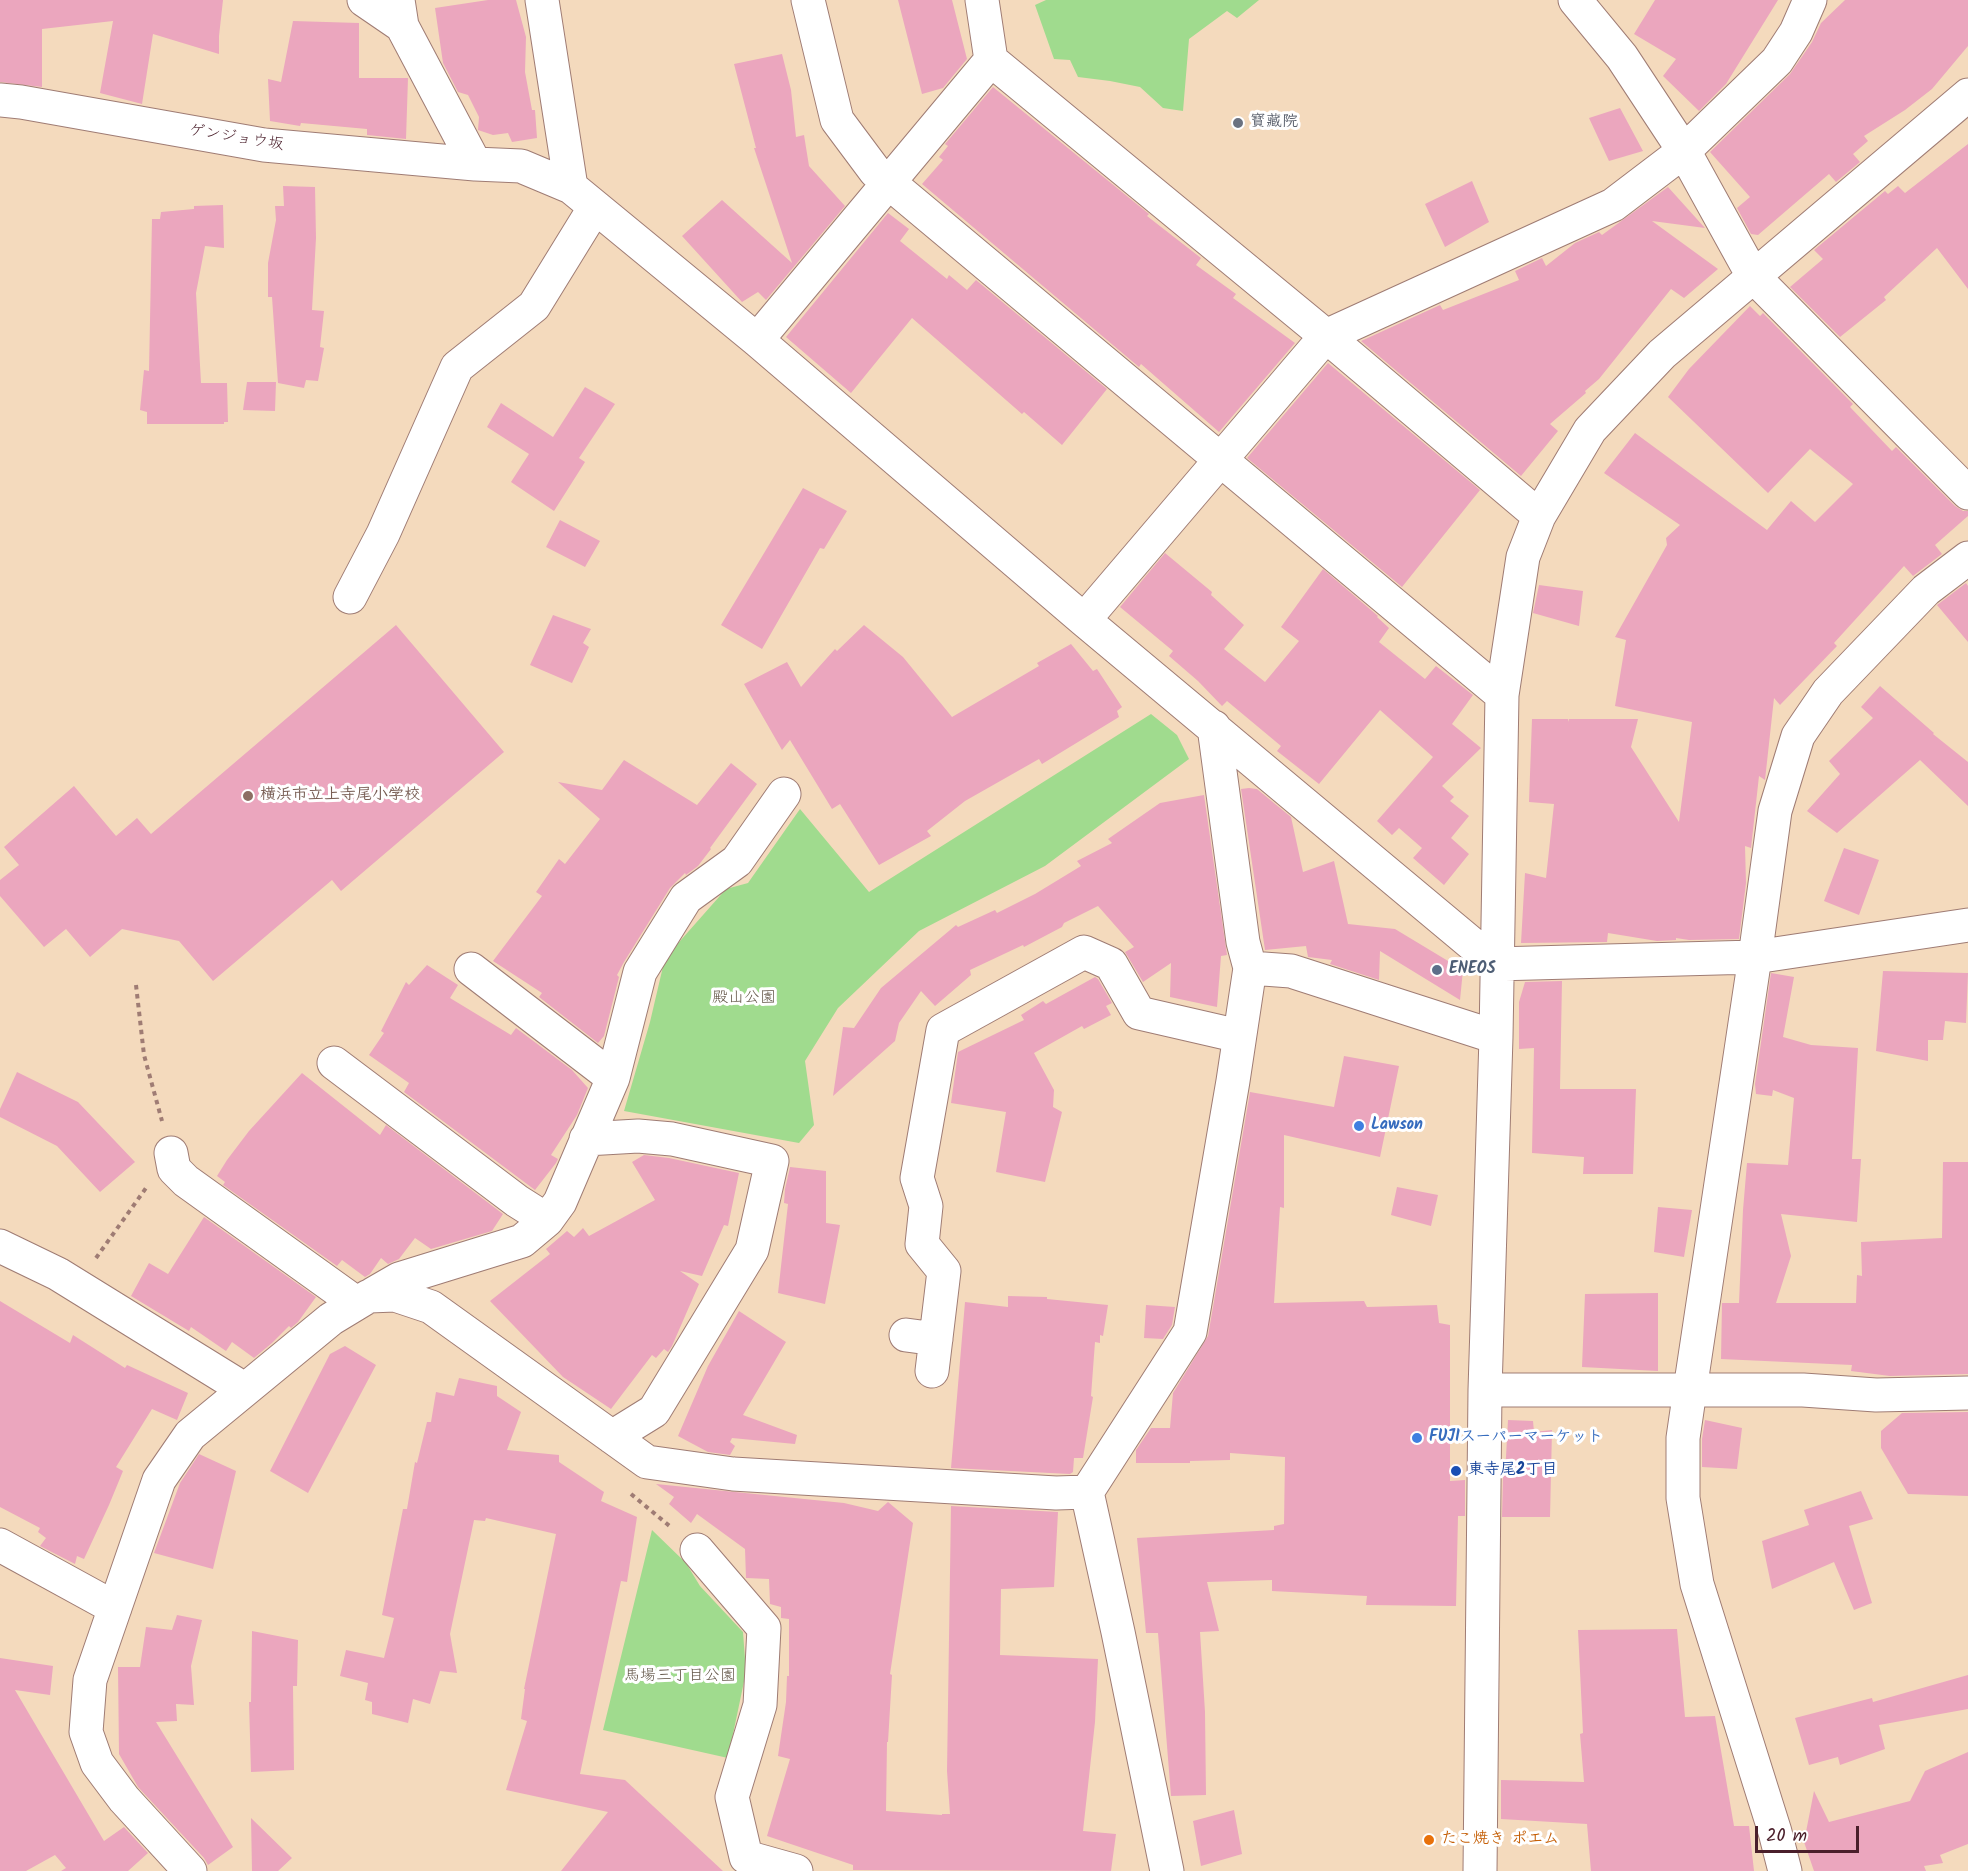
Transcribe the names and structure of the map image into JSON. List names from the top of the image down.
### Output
{
  "streets": {
    "street": ["ゲンジョウ坂"]
  },
  "parks": ["殿山公園", "馬場三丁目公園"],
  "places": [
    "寳藏院",
    "横浜市立上寺尾小学校",
    "ENEOS",
    "Lawson",
    "FUJIスーパーマーケット",
    "東寺尾2丁目",
    "たこ焼き ポエム"
  ],
  "scale_bar": "20 m"
}
